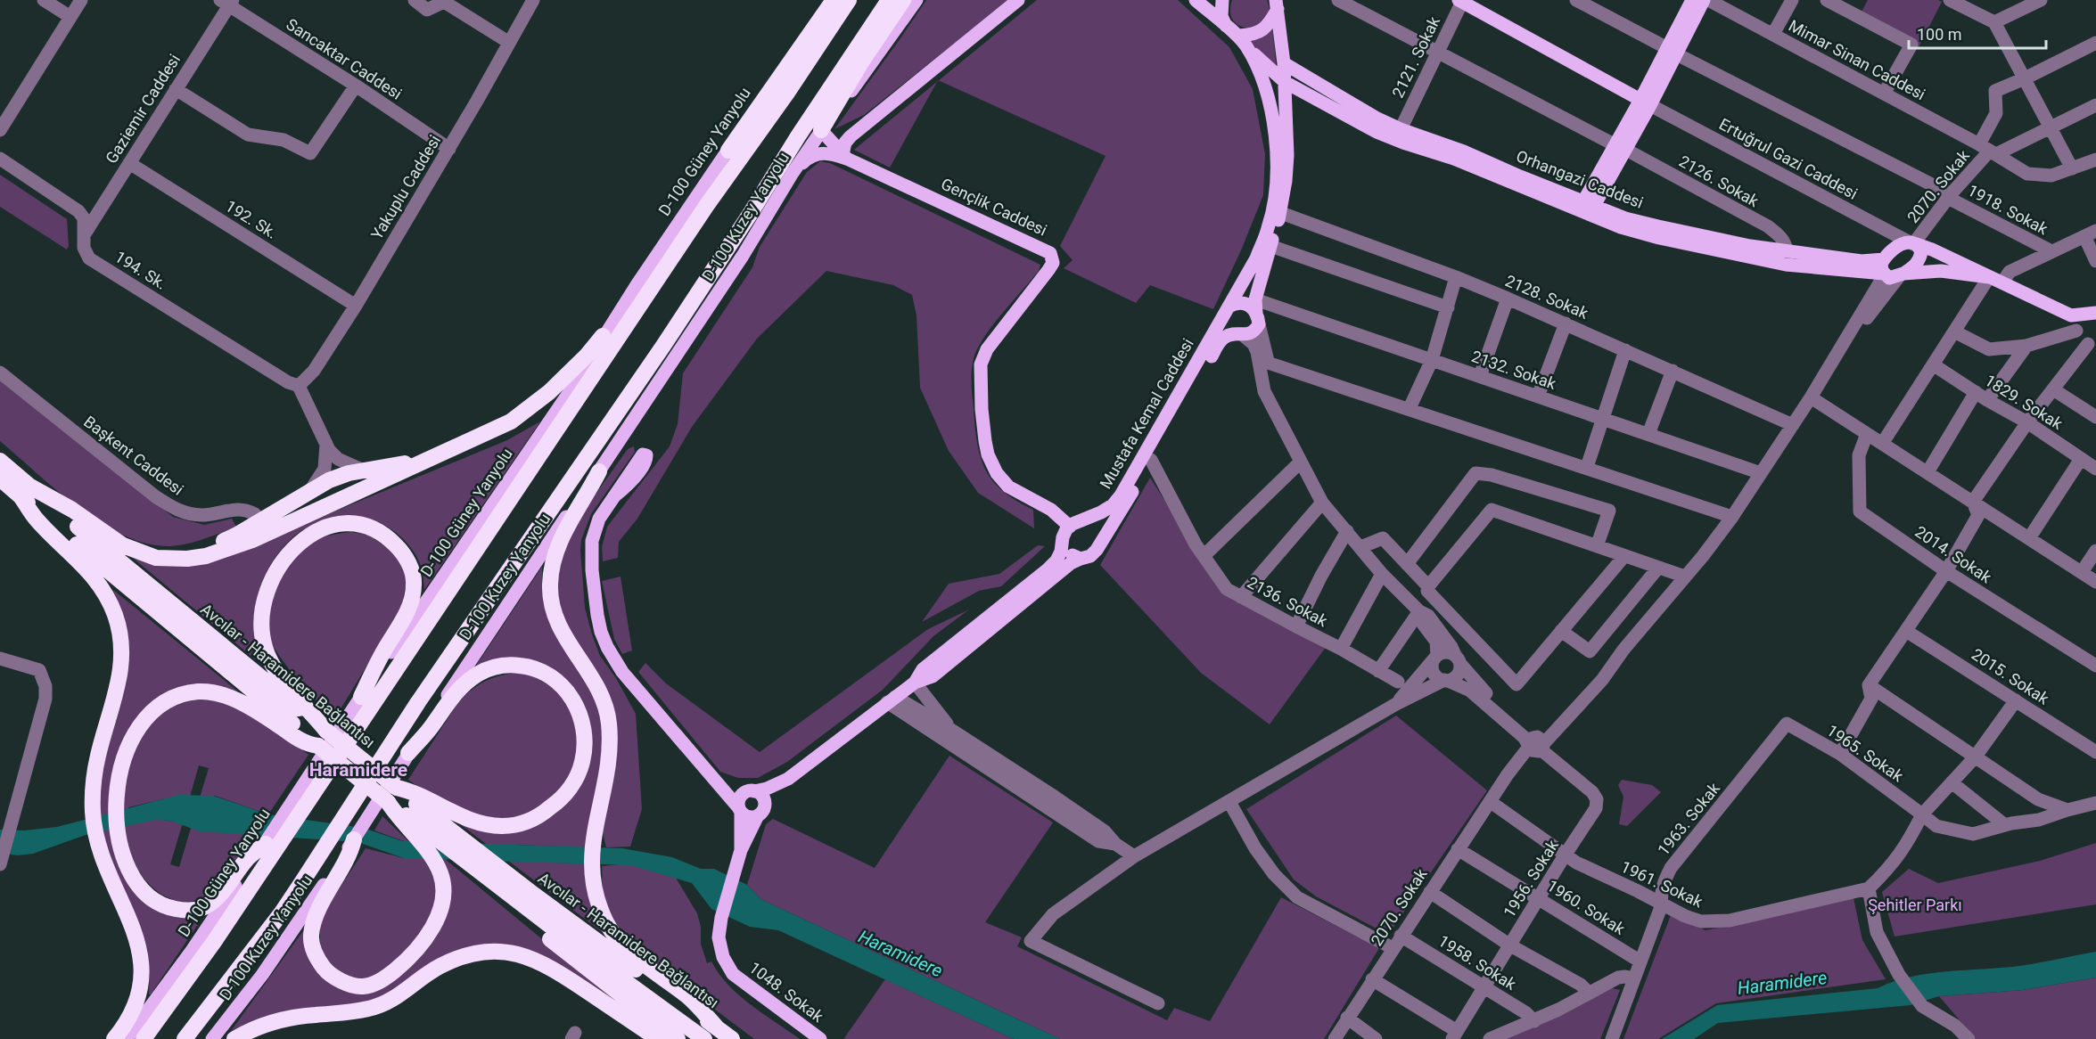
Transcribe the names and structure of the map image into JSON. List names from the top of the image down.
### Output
{
  "streets": {
    "highway": ["Avcılar - Haramidere Bağlantısı"],
    "main road": [
      "D-100 Güney Yanyolu",
      "Ertuğrul Gazi Caddesi",
      "Orhangazi Caddesi",
      "Gençlik Caddesi",
      "D-100 Kuzey Yanyolu",
      "Mustafa Kemal Caddesi",
      "1048. Sokak"
    ],
    "street": [
      "2121. Sokak",
      "Sancaktar Caddesi",
      "Mimar Sinan Caddesi",
      "Gaziemir Caddesi",
      "2126. Sokak",
      "2070. Sokak",
      "Yakuplu Caddesi",
      "1918. Sokak",
      "192. Sk.",
      "194. Sk.",
      "2128. Sokak",
      "2132. Sokak",
      "1829. Sokak",
      "Başkent Caddesi",
      "2014. Sokak",
      "2136. Sokak",
      "2015. Sokak",
      "1965. Sokak",
      "1963. Sokak",
      "1956. Sokak",
      "1961. Sokak",
      "1960. Sokak",
      "1958. Sokak"
    ]
  },
  "crossings": [
    ["2121. Sokak", "Ertuğrul Gazi Caddesi"],
    ["2121. Sokak", "Orhangazi Caddesi"],
    ["2121. Sokak", "2126. Sokak"],
    ["Sancaktar Caddesi", "Gaziemir Caddesi"],
    ["Sancaktar Caddesi", "Yakuplu Caddesi"],
    ["Mimar Sinan Caddesi", "2070. Sokak"],
    ["Gaziemir Caddesi", "192. Sk."],
    ["Gaziemir Caddesi", "194. Sk."],
    ["Ertuğrul Gazi Caddesi", "Orhangazi Caddesi"],
    ["Ertuğrul Gazi Caddesi", "2070. Sokak"],
    ["Orhangazi Caddesi", "2126. Sokak"],
    ["Orhangazi Caddesi", "2070. Sokak"],
    ["2070. Sokak", "1918. Sokak"],
    ["2070. Sokak", "2128. Sokak"],
    ["2070. Sokak", "2132. Sokak"],
    ["2070. Sokak", "1956. Sokak"],
    ["2070. Sokak", "1961. Sokak"],
    ["2070. Sokak", "1960. Sokak"],
    ["2070. Sokak", "1958. Sokak"],
    ["Yakuplu Caddesi", "192. Sk."],
    ["Yakuplu Caddesi", "194. Sk."],
    ["Gençlik Caddesi", "Mustafa Kemal Caddesi"],
    ["2132. Sokak", "Mustafa Kemal Caddesi"],
    ["Mustafa Kemal Caddesi", "2136. Sokak"],
    ["1965. Sokak", "1963. Sokak"],
    ["1963. Sokak", "1961. Sokak"],
    ["1963. Sokak", "1960. Sokak"],
    ["1956. Sokak", "1961. Sokak"],
    ["1956. Sokak", "1960. Sokak"],
    ["1956. Sokak", "1958. Sokak"]
  ],
  "districts": ["Haramidere"],
  "water": ["Haramidere"],
  "parks": ["Şehitler Parkı"],
  "scale_bar": "100 m"
}
